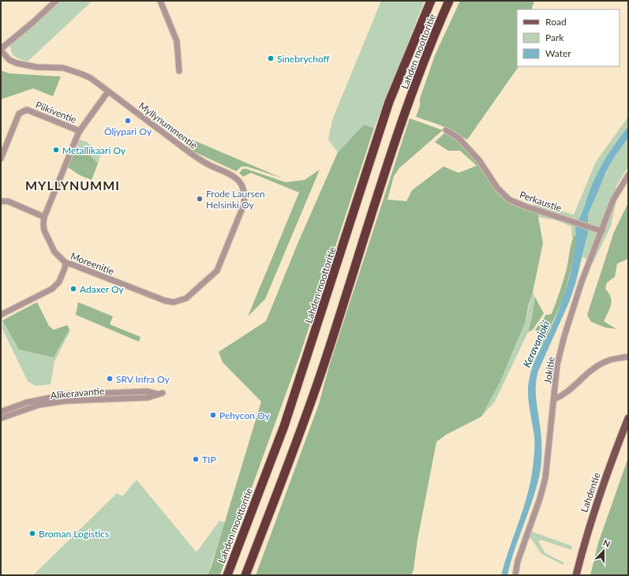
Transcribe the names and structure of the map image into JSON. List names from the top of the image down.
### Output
{
  "streets": {
    "highway": ["Lahden moottoritie"],
    "main road": ["Lahdentie"],
    "street": [
      "Piikiventie",
      "Myllynummentie",
      "Perkaustie",
      "Moreenitie",
      "Jokitie",
      "Alikeravantie"
    ]
  },
  "crossings": [
    ["Piikiventie", "Moreenitie"],
    ["Myllynummentie", "Moreenitie"],
    ["Perkaustie", "Jokitie"]
  ],
  "districts": ["MYLLYNUMMI"],
  "water": ["Keravanjoki"],
  "places": [
    "Sinebrychoff",
    "Öljypari Oy",
    "Metallikaari Oy",
    "Frode Laursen Helsinki Oy",
    "Adaxer Oy",
    "SRV Infra Oy",
    "Pehycon Oy",
    "TIP",
    "Broman Logistics"
  ],
  "legend": ["Road", "Park", "Water"],
  "north": "top"
}
